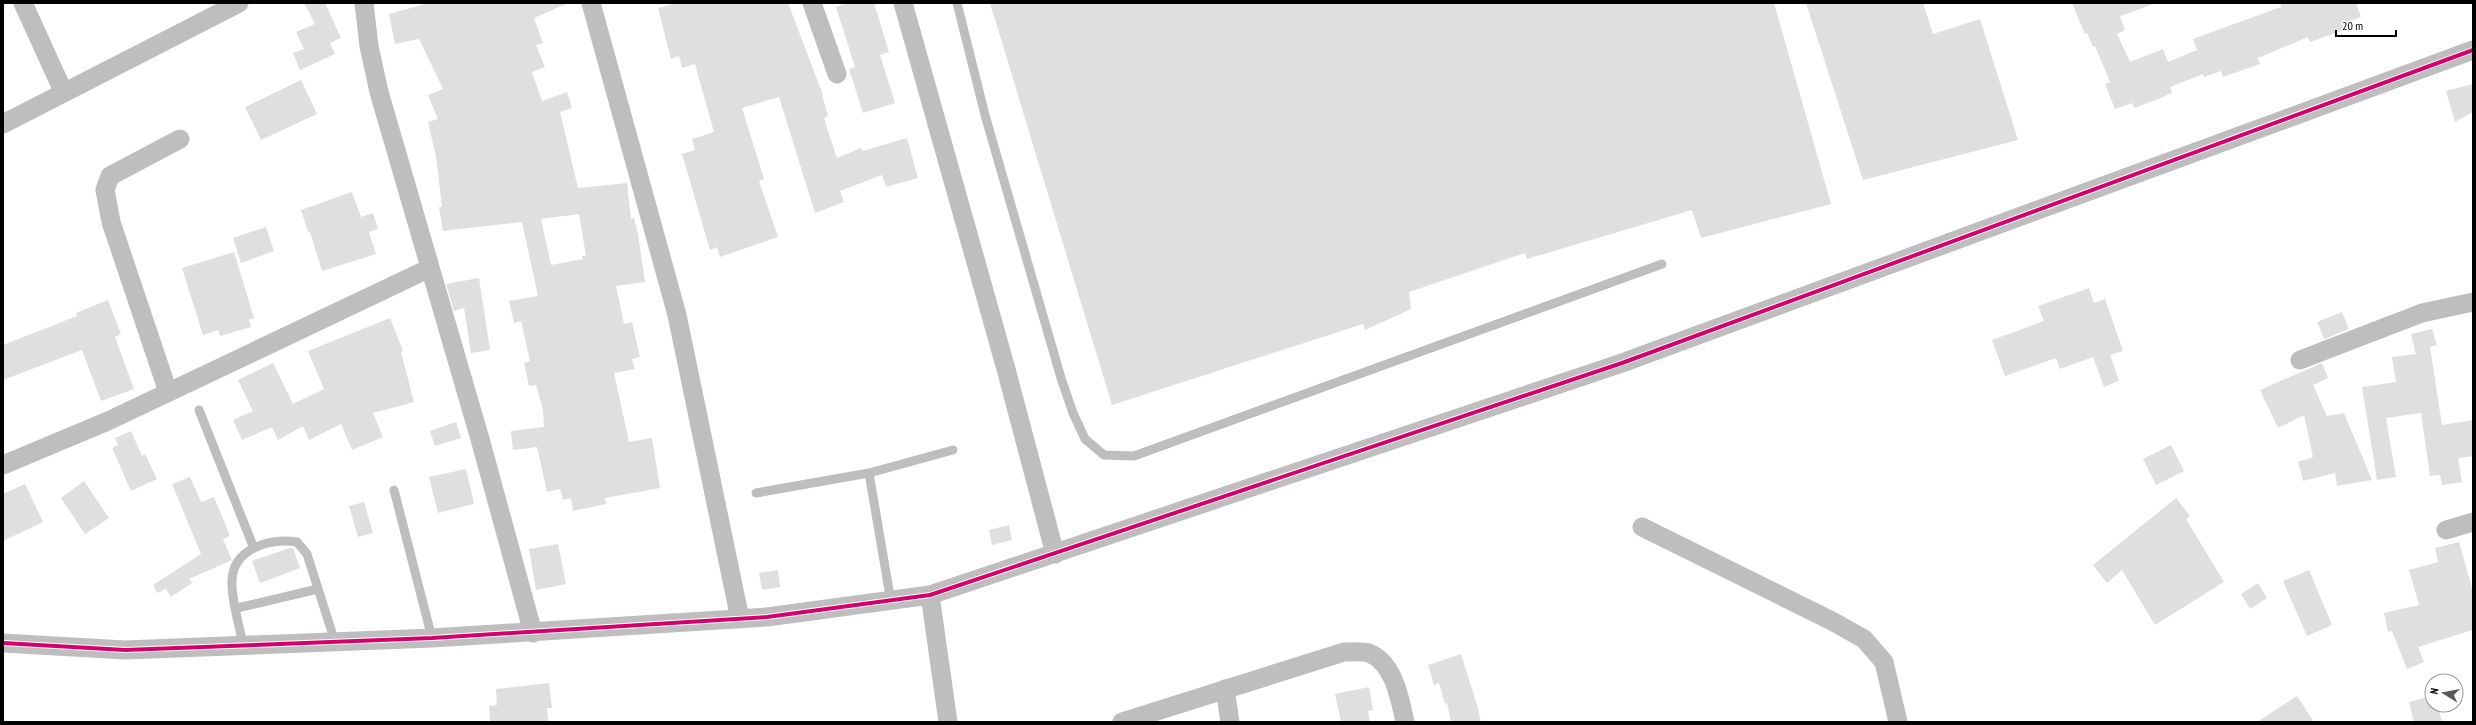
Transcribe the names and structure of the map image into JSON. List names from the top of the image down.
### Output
{
  "scale_bar": "20 m",
  "north": "left"
}
